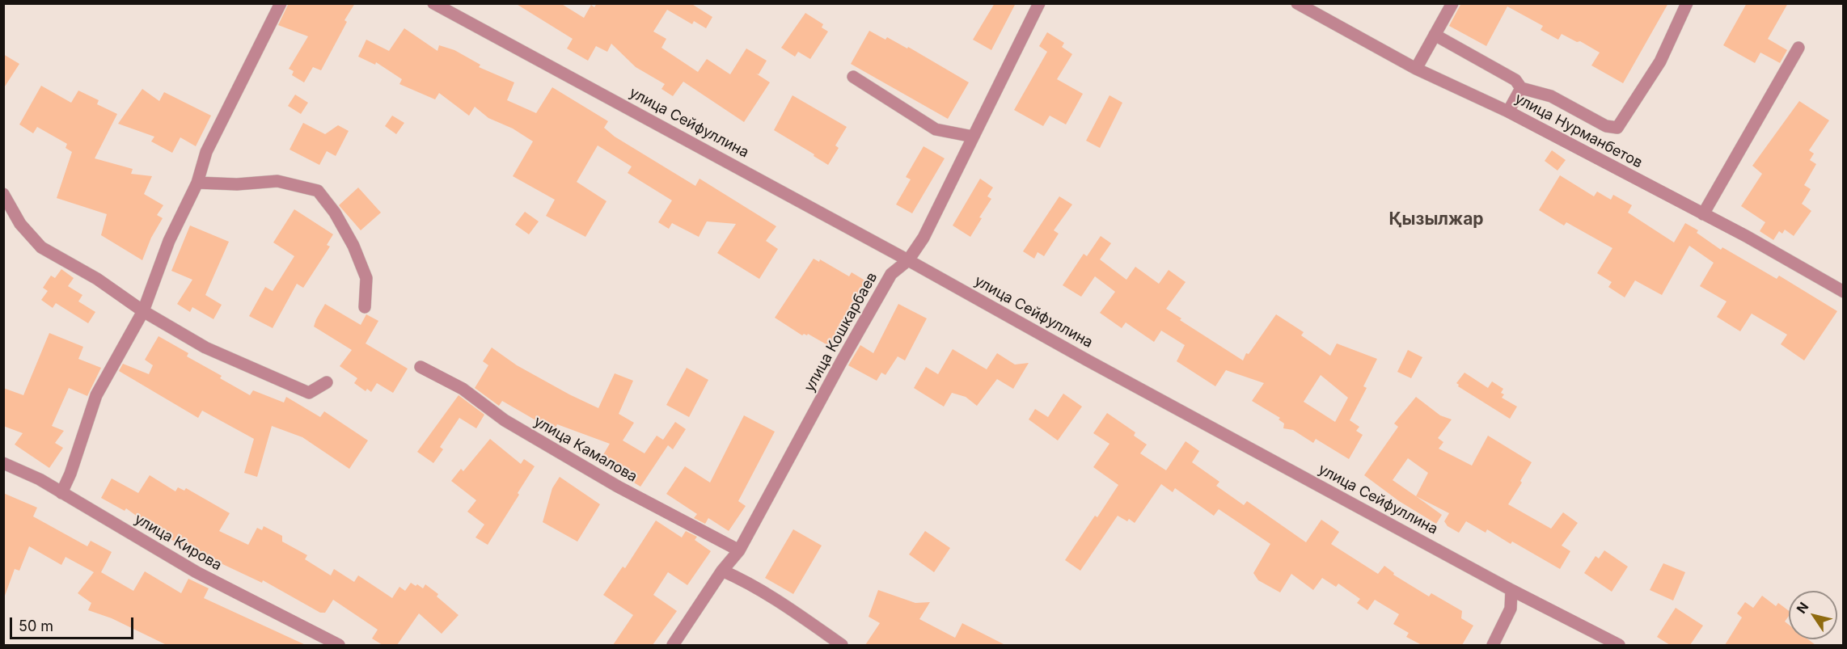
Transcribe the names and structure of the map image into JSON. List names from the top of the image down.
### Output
{
  "streets": {
    "street": [
      "улица Сейфуллина",
      "улица Нурманбетов",
      "улица Кошкарбаев",
      "улица Камалова",
      "улица Кирова"
    ]
  },
  "crossings": [
    ["улица Сейфуллина", "улица Кошкарбаев"],
    ["улица Кошкарбаев", "улица Камалова"]
  ],
  "districts": ["Қызылжар"],
  "scale_bar": "50 m",
  "north": "top left"
}
